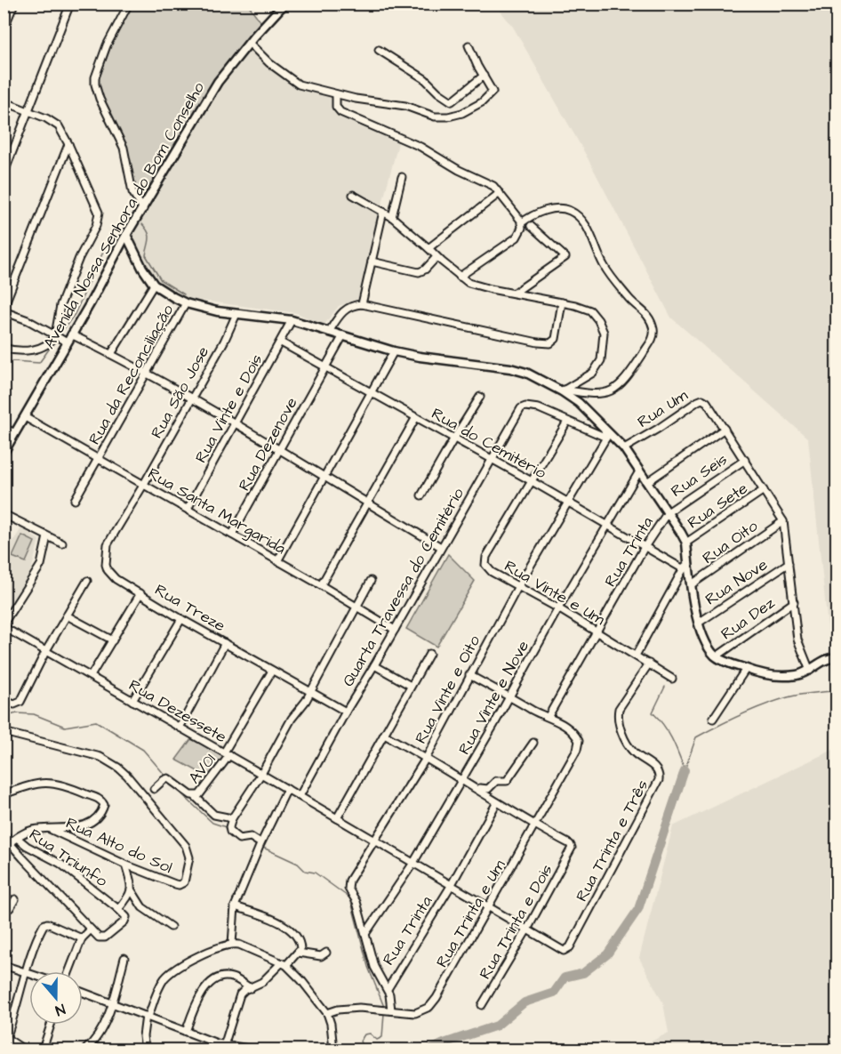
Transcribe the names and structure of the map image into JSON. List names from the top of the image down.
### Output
{
  "streets": {
    "main road": ["Avenida Nossa Senhora do Bom Conselho"],
    "street": [
      "Rua da Reconciliação",
      "Rua São Jose",
      "Rua Vinte e Dois",
      "Rua Um",
      "Rua do Cemitério",
      "Rua Dezenove",
      "Rua Seis",
      "Rua Sete",
      "Rua Santa Margarida",
      "Rua Oito",
      "Rua Trinta",
      "Rua Nove",
      "Quarta Travessa do Cemitério",
      "Rua Vinte e Um",
      "Rua Treze",
      "Rua Dez",
      "Rua Vinte e Oito",
      "Rua Vinte e Nove",
      "Rua Dezessete",
      "AV01",
      "Rua Trinta e Três",
      "Rua Alto do Sol",
      "Rua Triunfo",
      "Rua Trinta e Um",
      "Rua Trinta e Dois"
    ]
  },
  "crossings": [
    ["Avenida Nossa Senhora do Bom Conselho", "Rua Santa Margarida"],
    ["Rua da Reconciliação", "Rua Santa Margarida"],
    ["Rua São Jose", "Rua Santa Margarida"],
    ["Rua São Jose", "Rua Treze"],
    ["Rua Vinte e Dois", "Rua do Cemitério"],
    ["Rua Vinte e Dois", "Rua Santa Margarida"],
    ["Rua do Cemitério", "Rua Dezenove"],
    ["Rua do Cemitério", "Rua Trinta"],
    ["Rua do Cemitério", "Quarta Travessa do Cemitério"],
    ["Rua do Cemitério", "Rua Vinte e Um"],
    ["Rua do Cemitério", "Rua Vinte e Oito"],
    ["Rua do Cemitério", "Rua Vinte e Nove"],
    ["Rua Dezenove", "Rua Santa Margarida"],
    ["Rua Seis", "Rua Trinta"],
    ["Rua Santa Margarida", "Quarta Travessa do Cemitério"],
    ["Rua Santa Margarida", "Rua Treze"],
    ["Rua Trinta", "Rua Vinte e Um"],
    ["Rua Trinta", "Rua Dezessete"],
    ["Quarta Travessa do Cemitério", "Rua Vinte e Um"],
    ["Quarta Travessa do Cemitério", "Rua Treze"],
    ["Quarta Travessa do Cemitério", "Rua Dezessete"],
    ["Rua Vinte e Um", "Rua Vinte e Oito"],
    ["Rua Vinte e Um", "Rua Vinte e Nove"],
    ["Rua Vinte e Um", "Rua Trinta e Três"],
    ["Rua Treze", "AV01"],
    ["Rua Vinte e Oito", "Rua Vinte e Nove"],
    ["Rua Vinte e Oito", "Rua Dezessete"],
    ["Rua Vinte e Nove", "Rua Dezessete"],
    ["Rua Dezessete", "AV01"],
    ["Rua Dezessete", "Rua Trinta e Três"],
    ["Rua Dezessete", "Rua Trinta e Um"],
    ["Rua Dezessete", "Rua Trinta e Dois"],
    ["Rua Trinta e Um", "Rua Trinta e Dois"]
  ],
  "north": "bottom"
}
